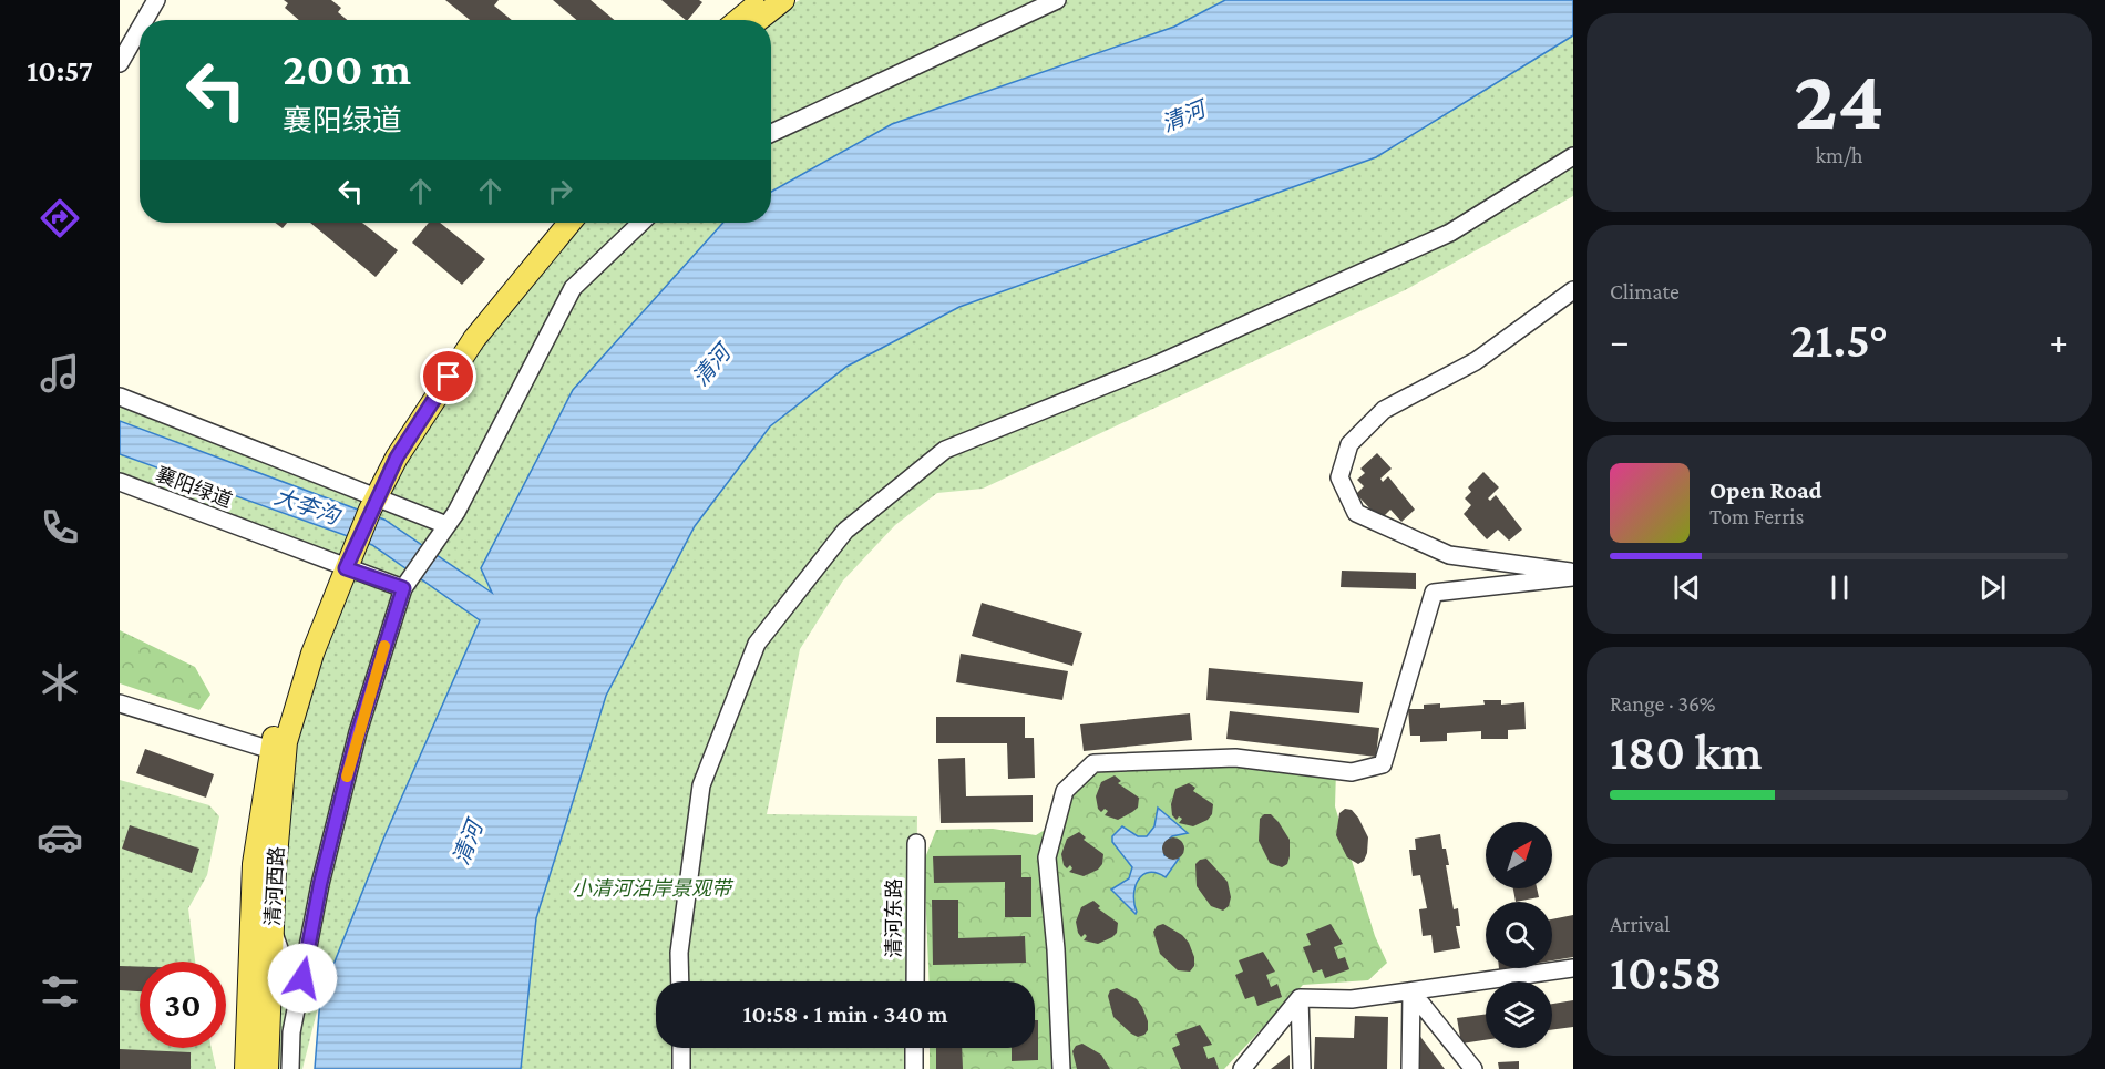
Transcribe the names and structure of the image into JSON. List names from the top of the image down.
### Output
{
  "streets": {
    "main road": ["清河西路"],
    "street": ["襄阳绿道", "清河东路"]
  },
  "water": ["清河", "大李沟"],
  "parks": ["小清河沿岸景观带"],
  "north": "top right",
  "page": {
    "tabs": "10:57",
    "tile": [
      ["24", "km/h"],
      "Climate",
      ["Range · 36%", "180 km"],
      ["Arrival", "10:58"]
    ],
    "turn": ["200 m", "襄阳绿道"],
    "heat": ["−", "21.5°", "+"],
    "song": ["Open Road", "Tom Ferris"],
    "limit": "30",
    "trip": "10:58 · 1 min · 340 m"
  }
}
